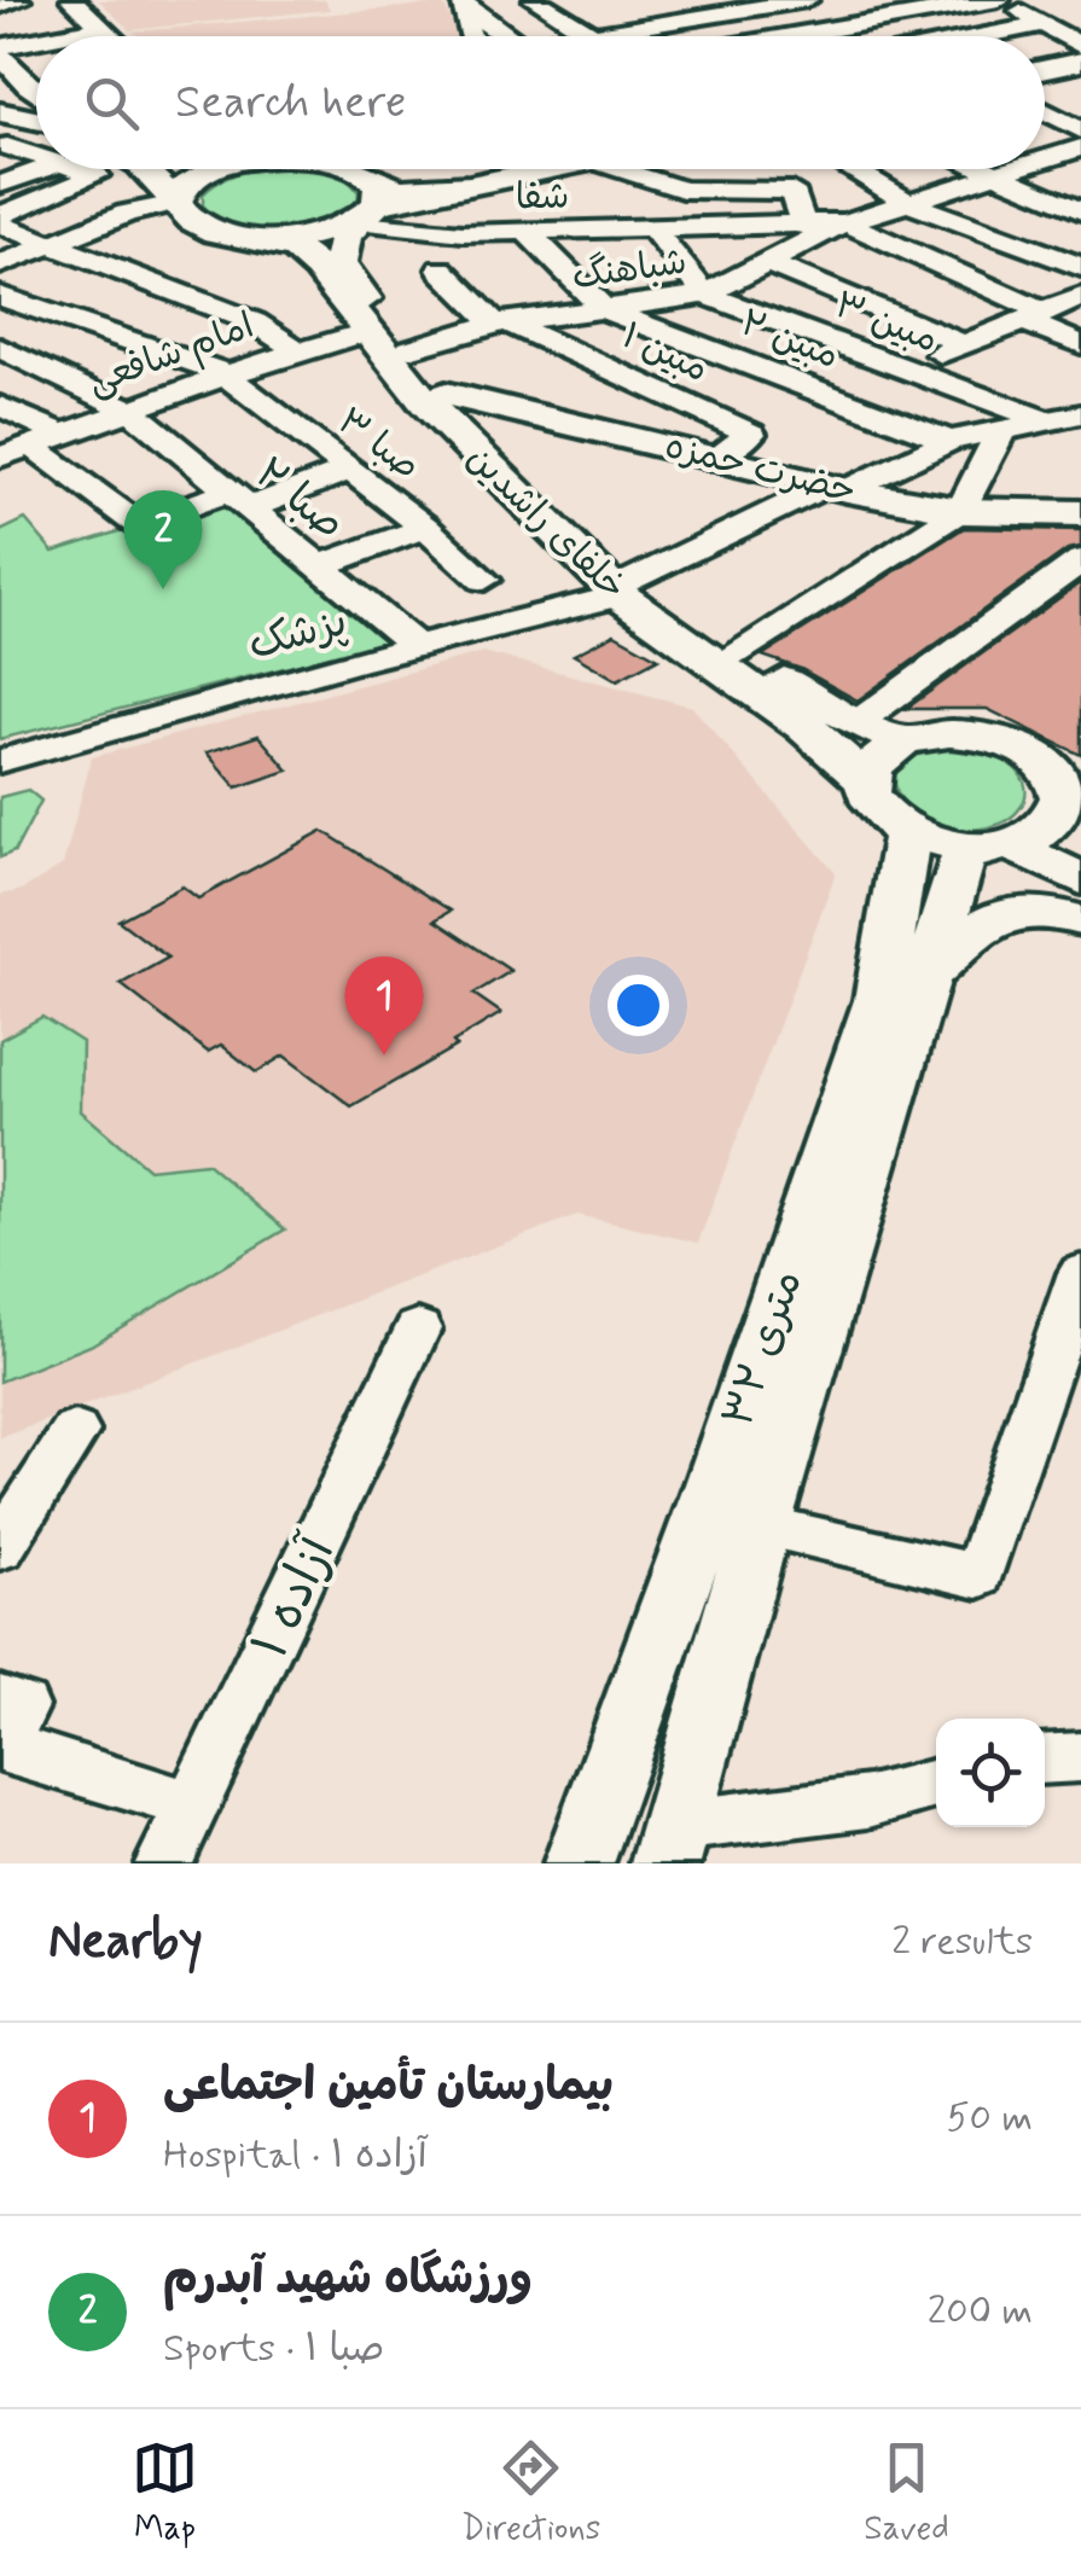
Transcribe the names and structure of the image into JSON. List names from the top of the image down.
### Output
{
  "streets": {
    "main road": ["حضرت حمزه", "خلفای راشدین", "۳۲ متری"],
    "street": [
      "شفا",
      "شباهنگ",
      "مبین ۳",
      "مبین ۲",
      "مبین ۱",
      "امام شافعی",
      "صبا ۳",
      "صبا ۲",
      "پزشک",
      "آزاده ۱"
    ]
  },
  "crossings": [
    ["شفا", "شباهنگ"],
    ["شفا", "خلفای راشدین"],
    ["شباهنگ", "مبین ۳"],
    ["شباهنگ", "مبین ۲"],
    ["شباهنگ", "مبین ۱"],
    ["شباهنگ", "خلفای راشدین"],
    ["مبین ۳", "پزشک"],
    ["مبین ۲", "پزشک"],
    ["مبین ۱", "حضرت حمزه"],
    ["امام شافعی", "صبا ۳"],
    ["امام شافعی", "صبا ۲"],
    ["امام شافعی", "خلفای راشدین"],
    ["حضرت حمزه", "خلفای راشدین"],
    ["حضرت حمزه", "پزشک"],
    ["صبا ۲", "پزشک"],
    ["خلفای راشدین", "پزشک"],
    ["خلفای راشدین", "۳۲ متری"]
  ],
  "page": {
    "search": "Search here",
    "pins": ["2", "1"],
    "heading": ["Nearby", "2 results"],
    "list": [
      {
        "mark": "1",
        "name": "بیمارستان تأمین اجتماعی",
        "note": "Hospital · آزاده ۱",
        "value": "50 m"
      },
      {
        "mark": "2",
        "name": "ورزشگاه شهید آبدرم",
        "note": "Sports · صبا ۱",
        "value": "200 m"
      }
    ],
    "nav": ["Map", "Directions", "Saved"]
  }
}
